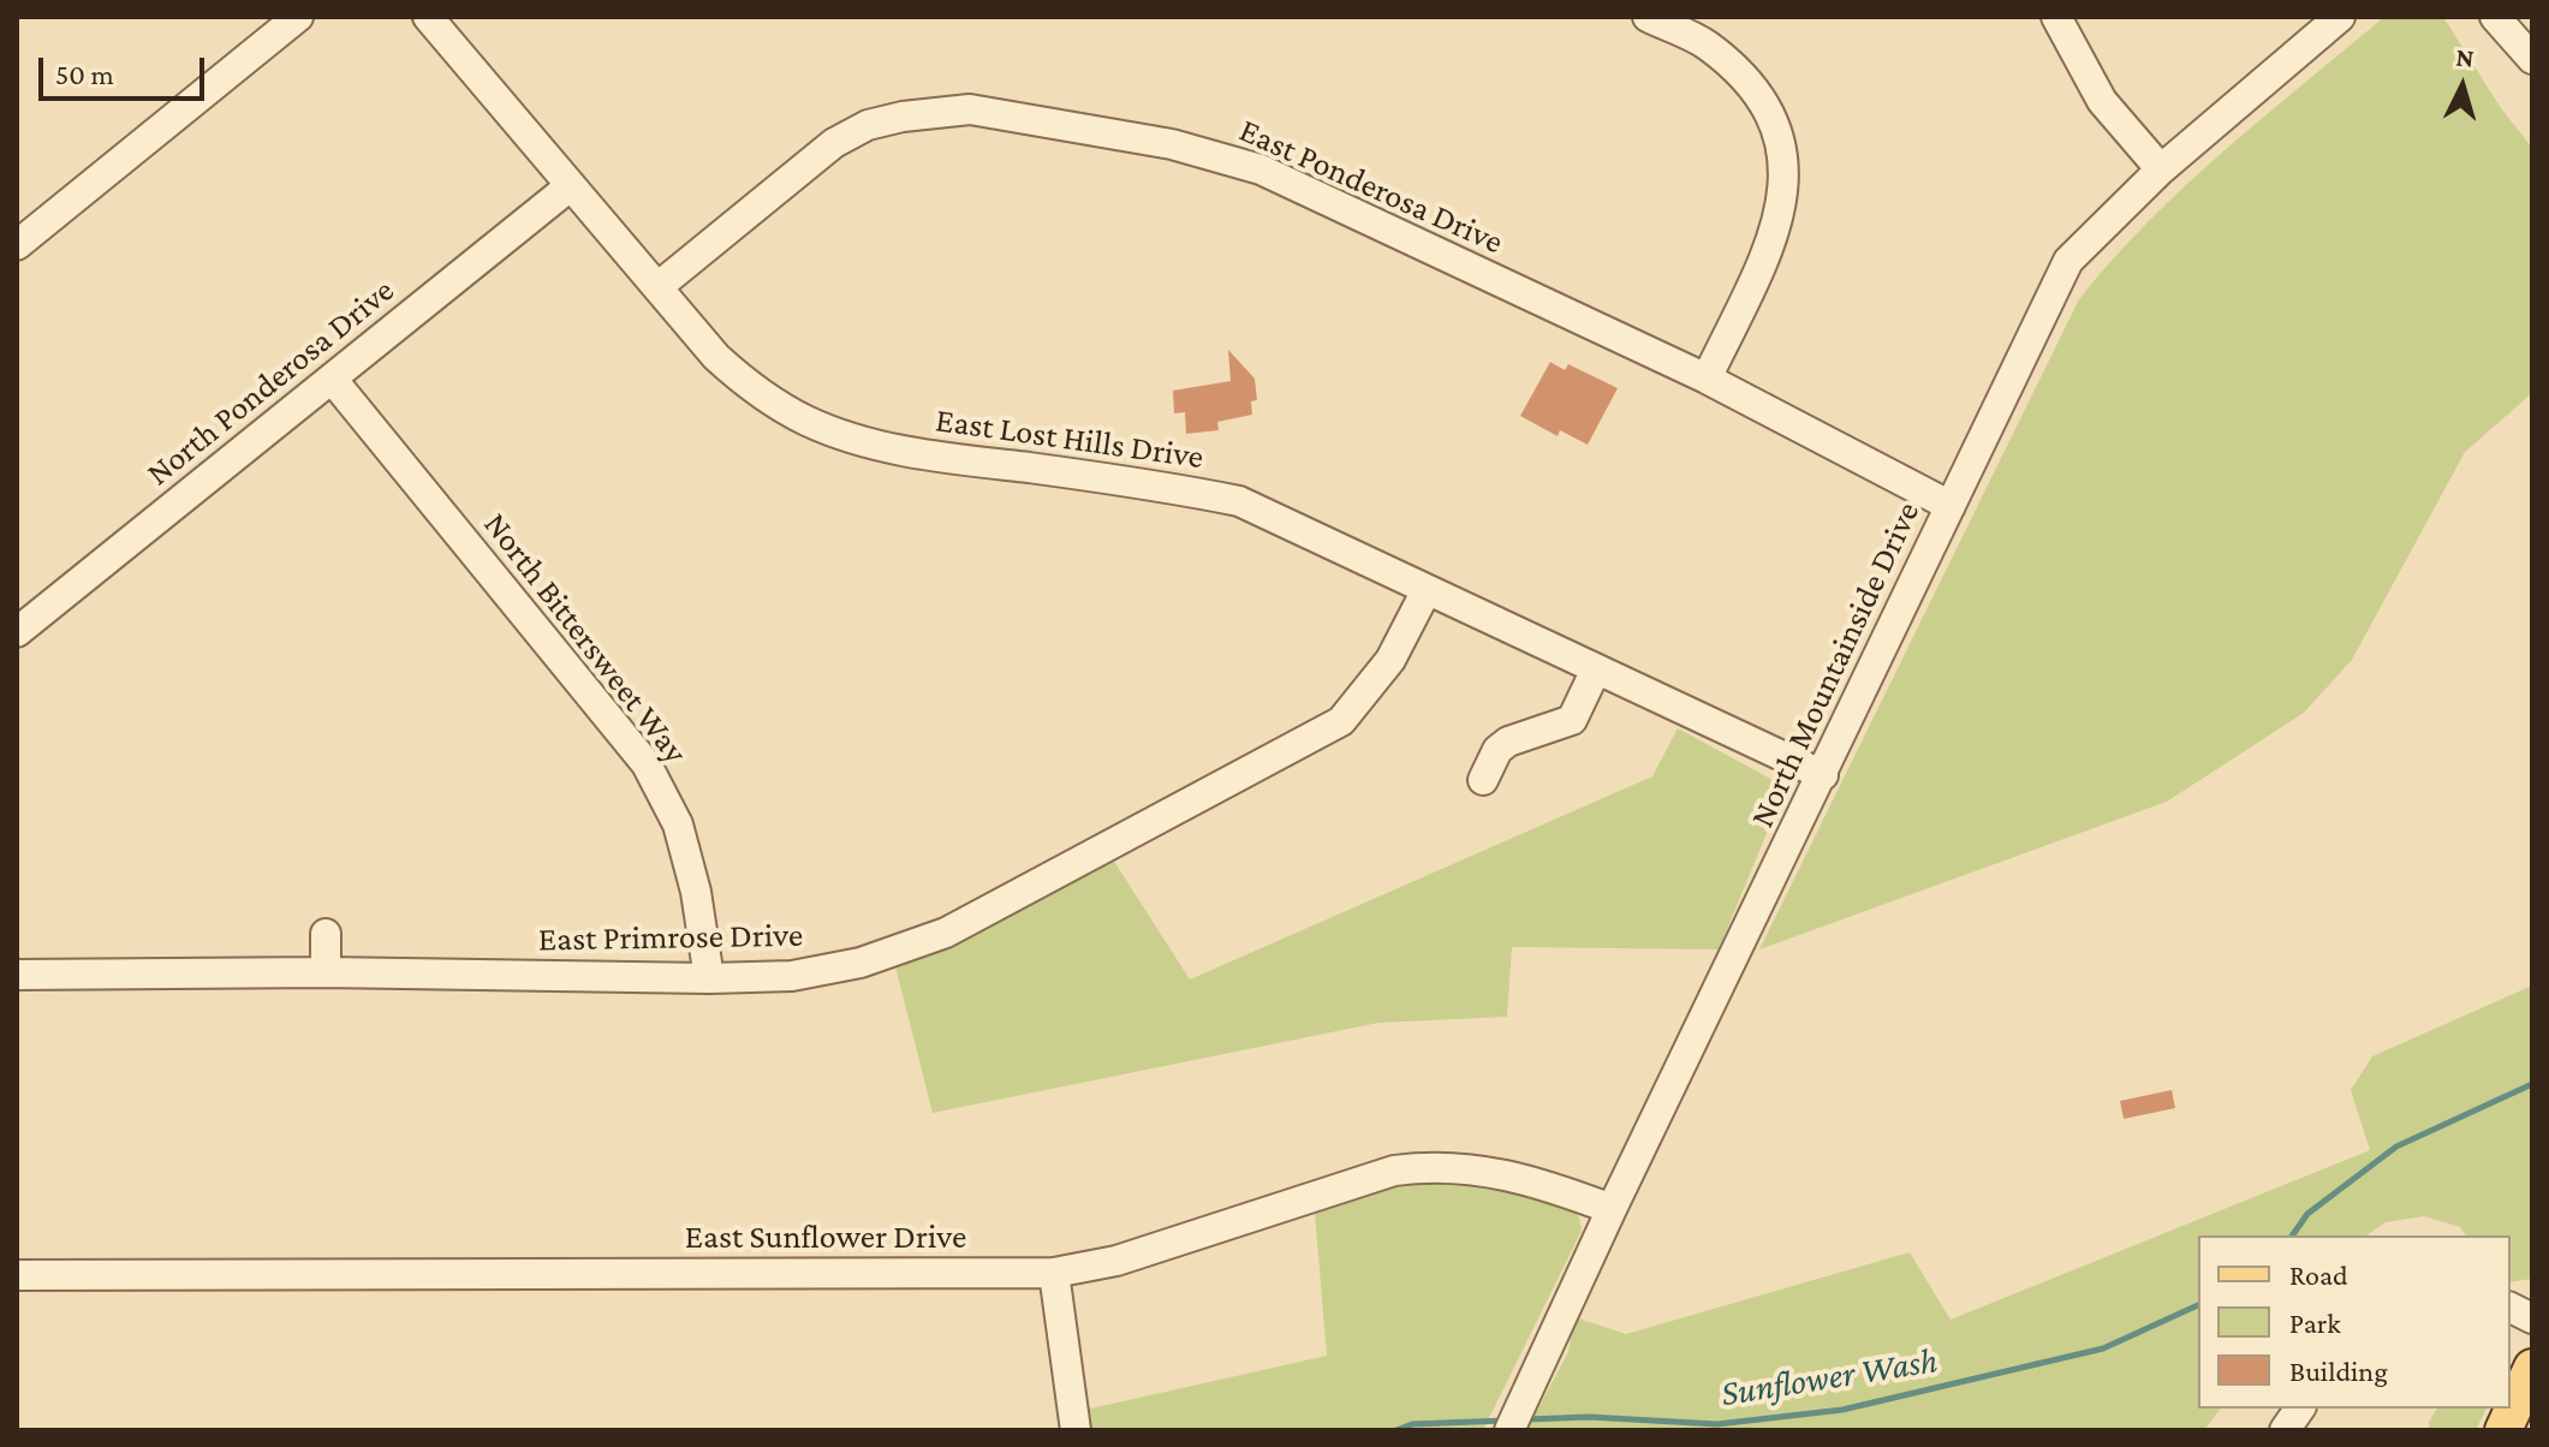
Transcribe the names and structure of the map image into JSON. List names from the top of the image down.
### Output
{
  "streets": {
    "street": [
      "East Ponderosa Drive",
      "North Ponderosa Drive",
      "East Lost Hills Drive",
      "North Bittersweet Way",
      "North Mountainside Drive",
      "East Primrose Drive",
      "East Sunflower Drive"
    ]
  },
  "crossings": [
    ["East Ponderosa Drive", "East Lost Hills Drive"],
    ["East Ponderosa Drive", "North Mountainside Drive"],
    ["North Ponderosa Drive", "East Lost Hills Drive"],
    ["North Ponderosa Drive", "North Bittersweet Way"],
    ["East Lost Hills Drive", "North Mountainside Drive"],
    ["East Lost Hills Drive", "East Primrose Drive"],
    ["North Bittersweet Way", "East Primrose Drive"],
    ["North Mountainside Drive", "East Sunflower Drive"]
  ],
  "water": ["Sunflower Wash"],
  "legend": ["Road", "Park", "Building"],
  "scale_bar": "50 m",
  "north": "top"
}
